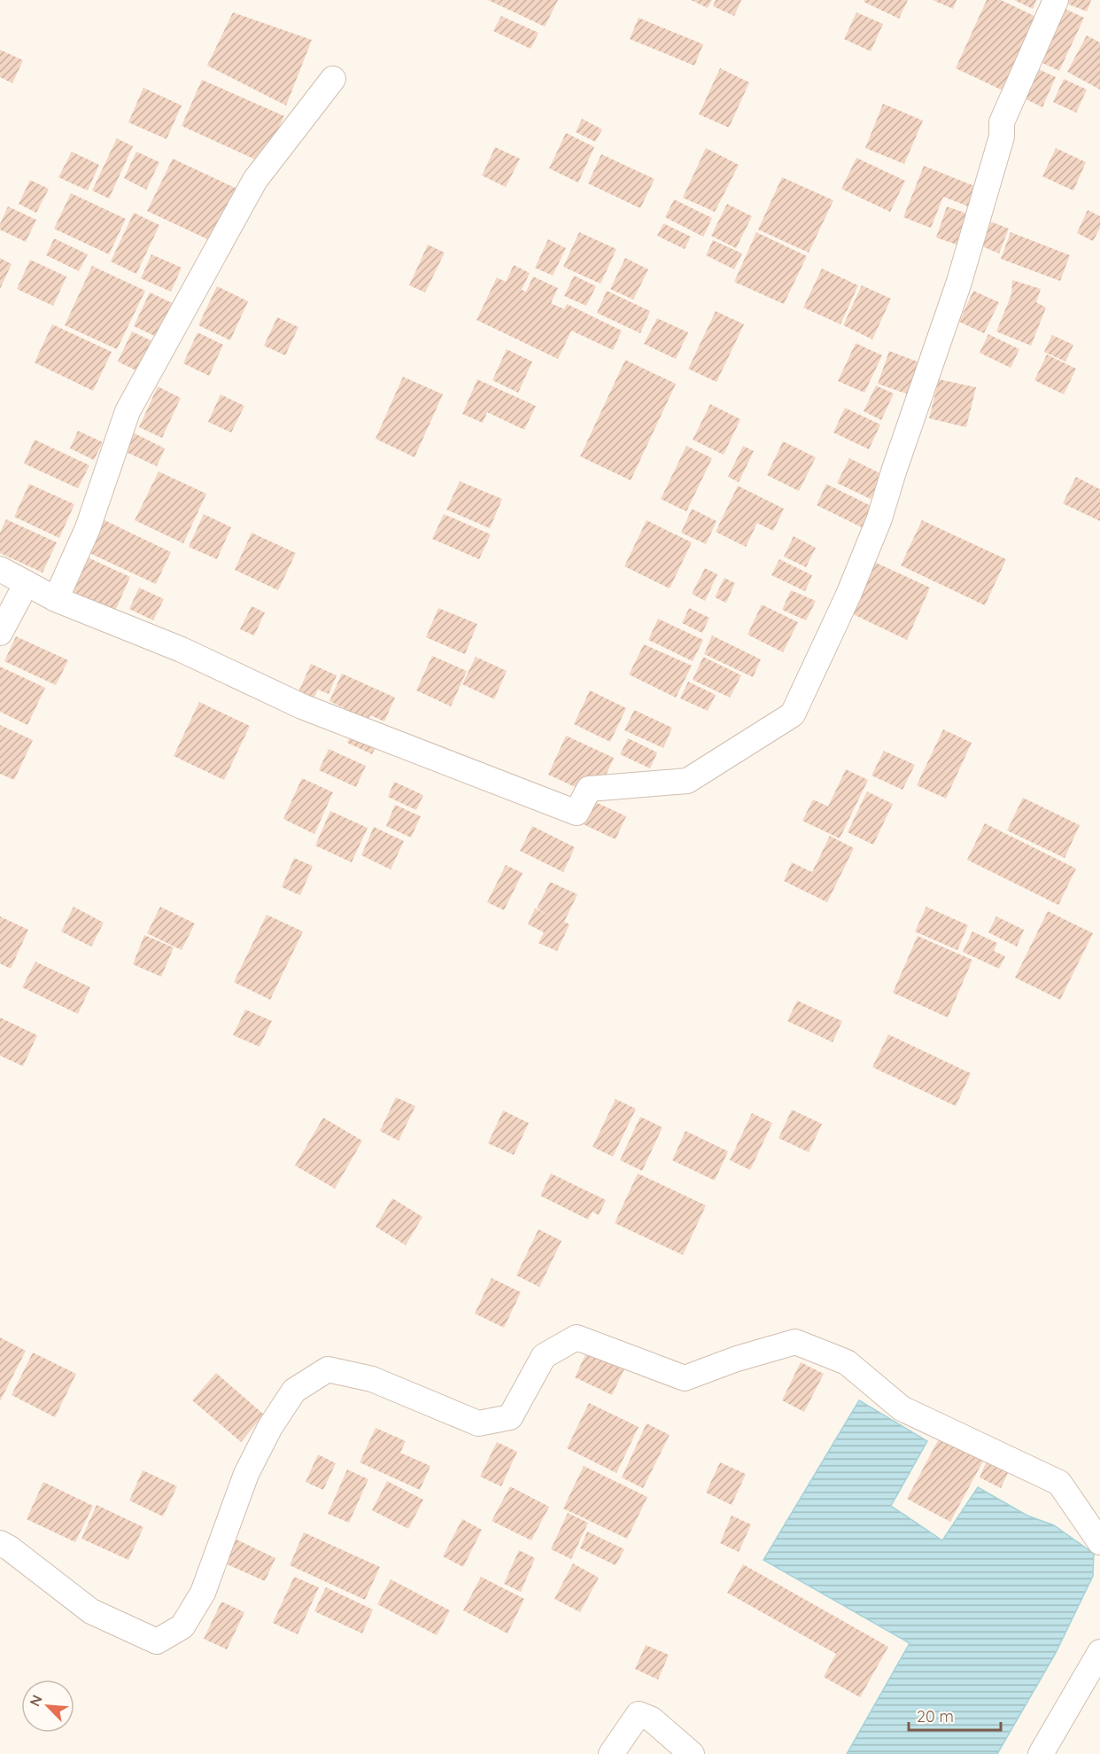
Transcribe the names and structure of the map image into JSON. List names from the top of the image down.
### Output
{
  "scale_bar": "20 m",
  "north": "top left"
}
